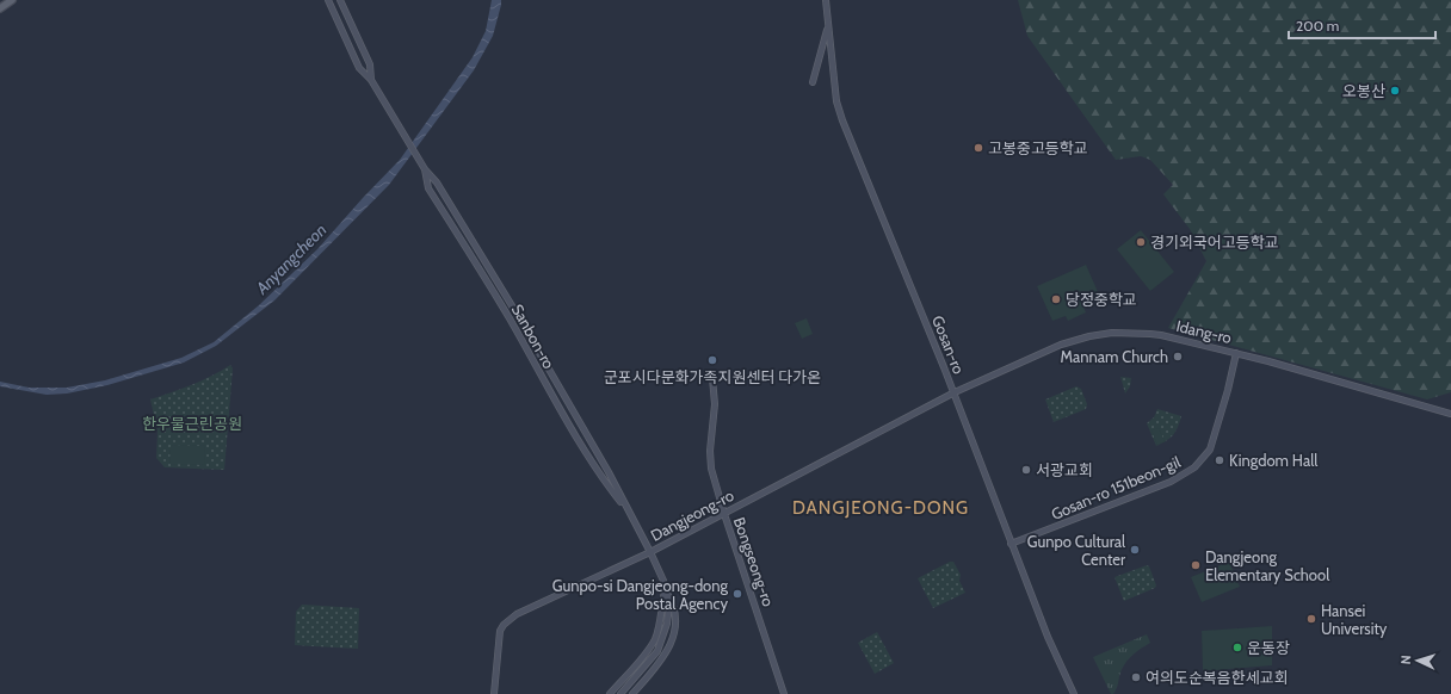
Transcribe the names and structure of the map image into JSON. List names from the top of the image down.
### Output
{
  "streets": {
    "street": [
      "Idang-ro",
      "Sanbon-ro",
      "Gosan-ro",
      "Gosan-ro 151beon-gil",
      "Dangjeong-ro",
      "Bongseong-ro"
    ]
  },
  "crossings": [
    ["Idang-ro", "Gosan-ro"],
    ["Idang-ro", "Gosan-ro 151beon-gil"],
    ["Idang-ro", "Dangjeong-ro"],
    ["Sanbon-ro", "Dangjeong-ro"],
    ["Gosan-ro", "Gosan-ro 151beon-gil"],
    ["Gosan-ro", "Dangjeong-ro"],
    ["Dangjeong-ro", "Bongseong-ro"]
  ],
  "districts": ["DANGJEONG-DONG"],
  "water": ["Anyangcheon"],
  "parks": ["한우물근린공원"],
  "places": [
    "오봉산",
    "고봉중고등학교",
    "경기외국어고등학교",
    "당정중학교",
    "Mannam Church",
    "군포시다문화가족지원센터 다가온",
    "Kingdom Hall",
    "서광교회",
    "Gunpo Cultural Center",
    "Dangjeong Elementary School",
    "Gunpo-si Dangjeong-dong Postal Agency",
    "Hansei University",
    "운동장",
    "여의도순복음한세교회"
  ],
  "scale_bar": "200 m",
  "north": "left"
}
